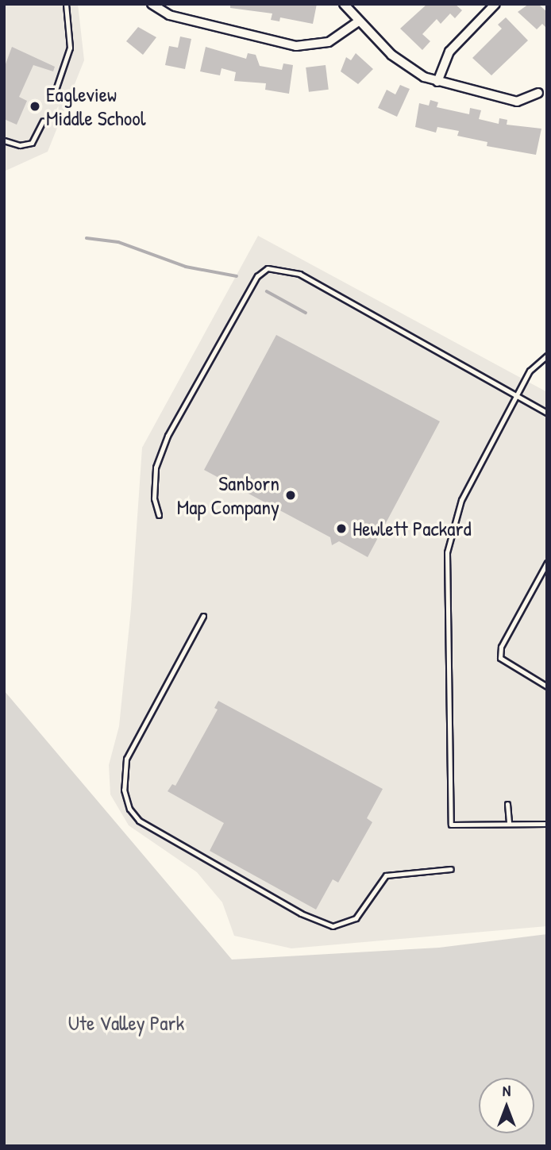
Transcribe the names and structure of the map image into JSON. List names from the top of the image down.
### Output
{
  "parks": ["Ute Valley Park"],
  "places": ["Eagleview Middle School", "Sanborn Map Company", "Hewlett Packard"],
  "north": "top"
}
